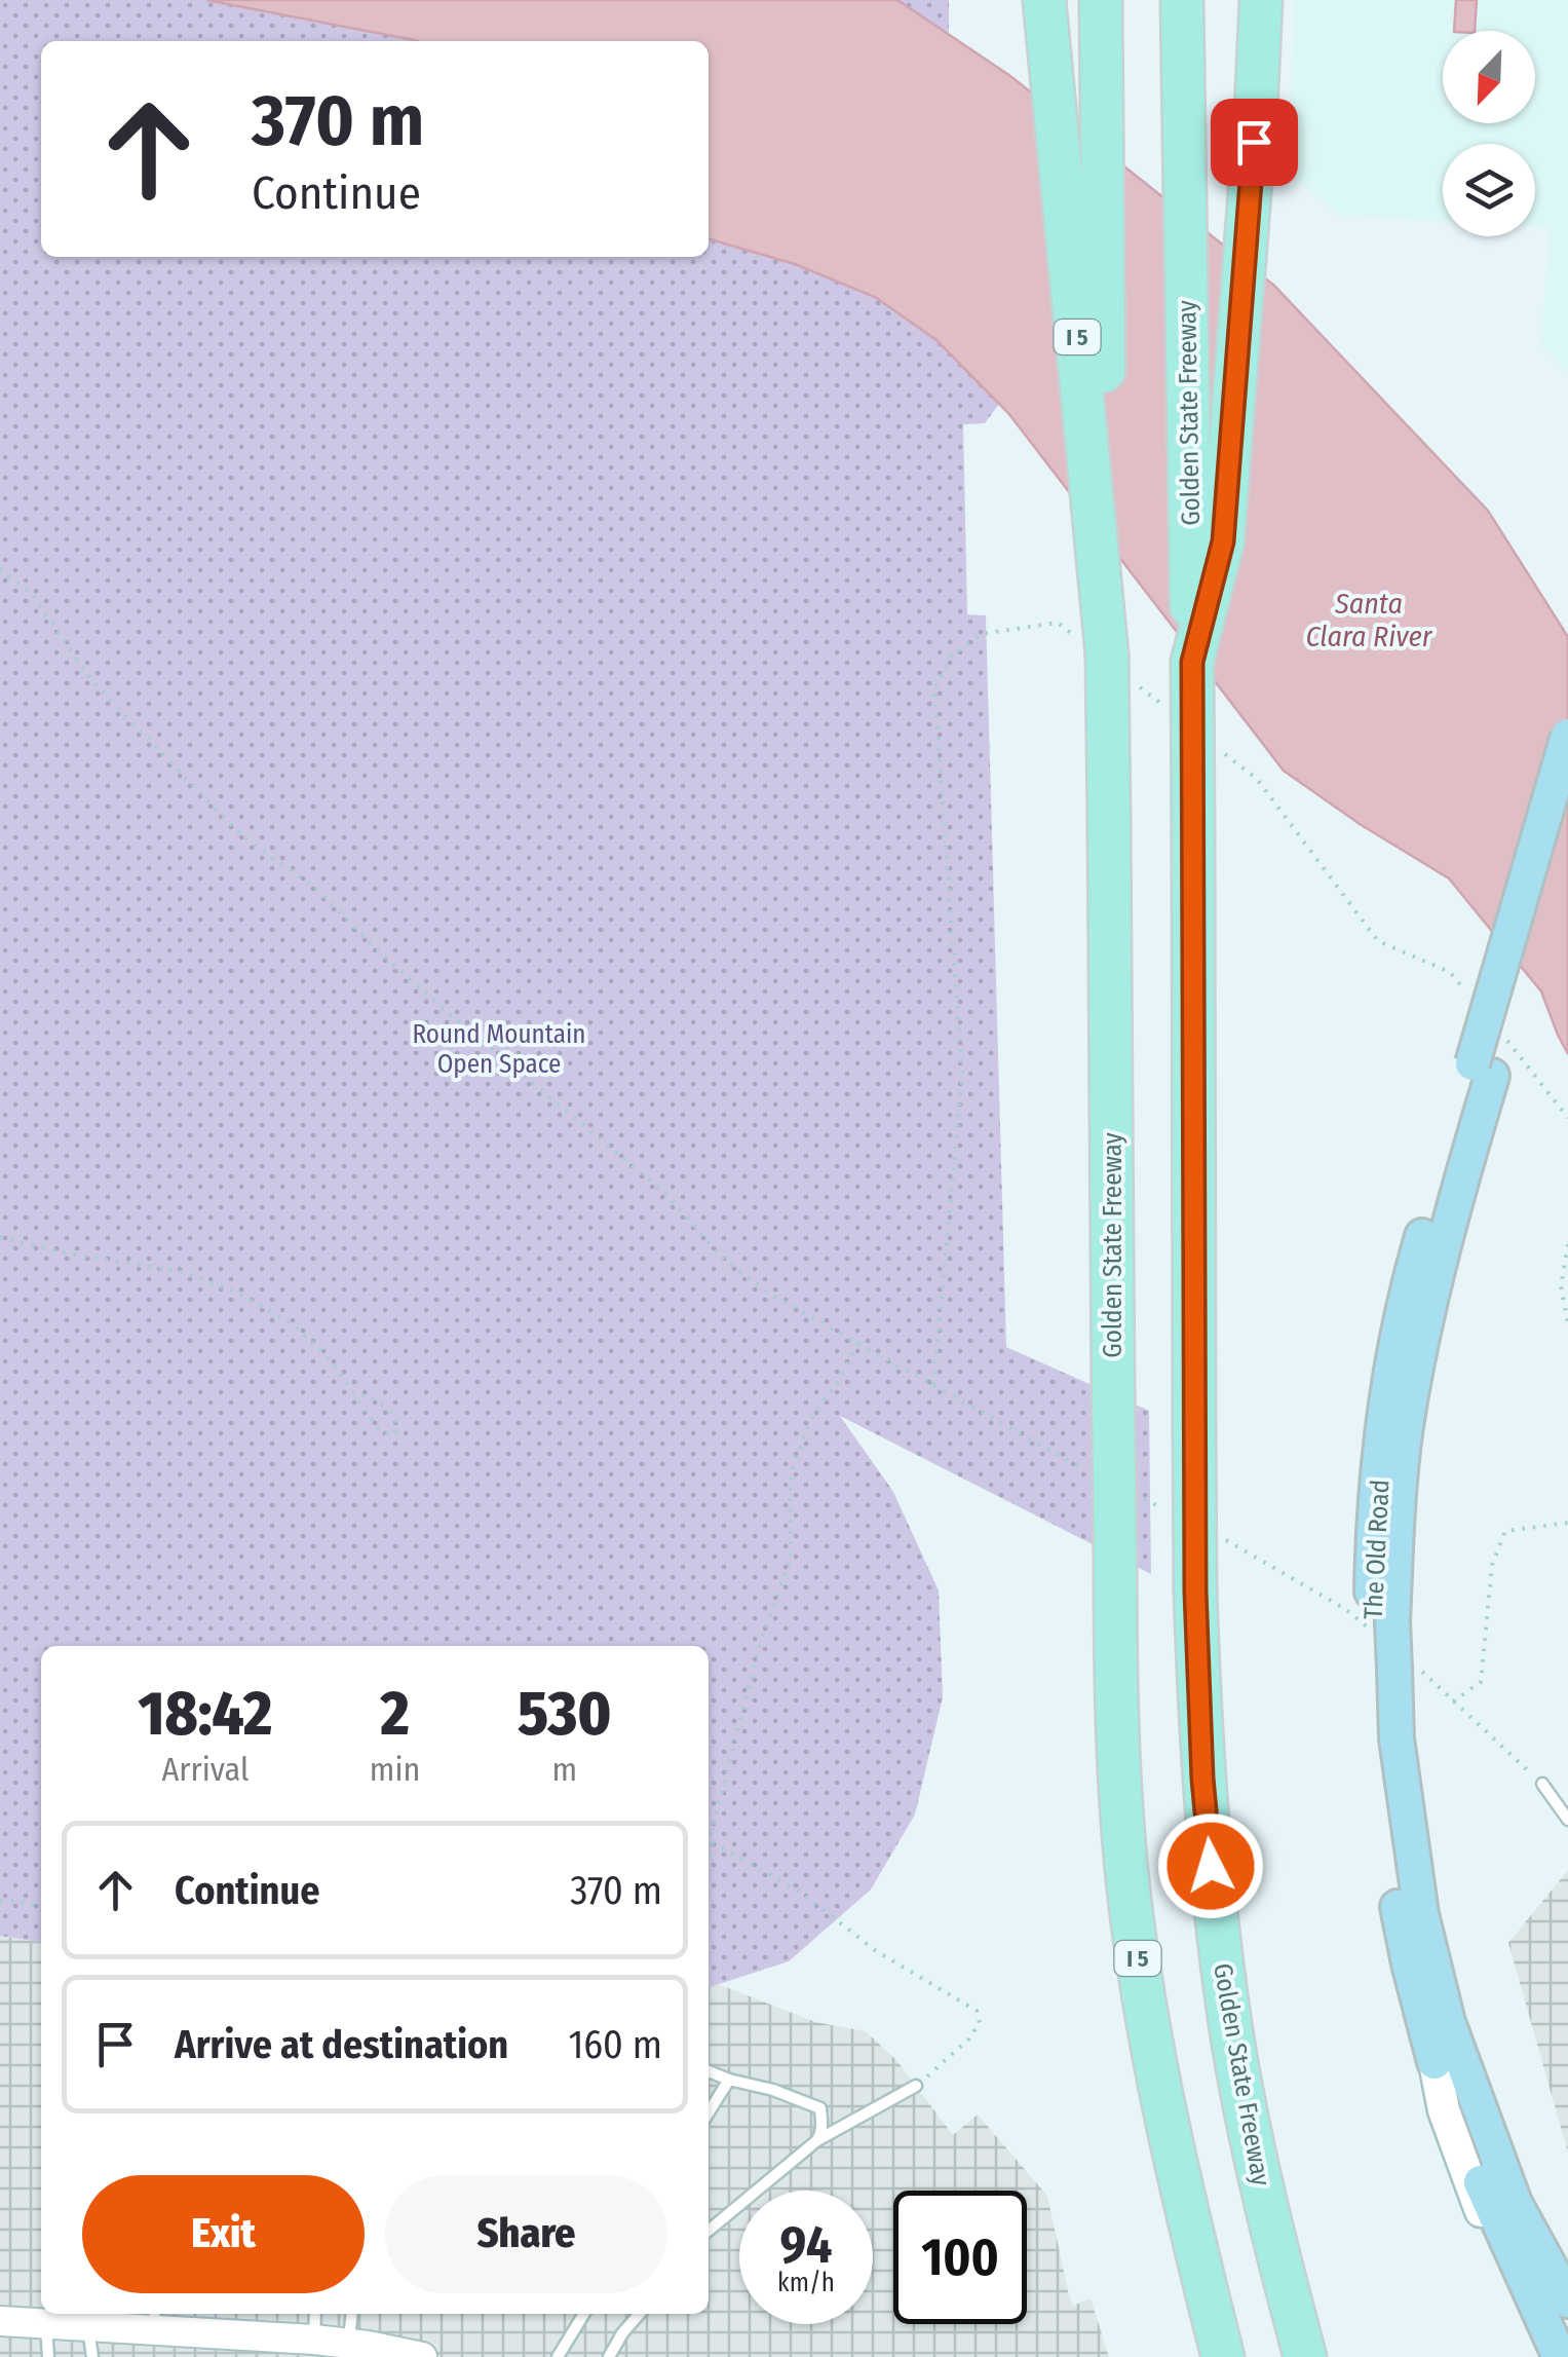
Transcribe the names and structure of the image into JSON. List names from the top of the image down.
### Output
{
  "streets": {
    "highway": ["I 5", "Golden State Freeway"],
    "main road": ["The Old Road"]
  },
  "crossings": [
    ["I 5", "Golden State Freeway"]
  ],
  "water": ["Santa Clara River"],
  "parks": ["Round Mountain Open Space"],
  "north": "bottom left",
  "page": {
    "turn": ["370 m", "Continue"],
    "eta": [
      "18:42",
      "Arrival",
      "2",
      "min",
      "530",
      "m"
    ],
    "list": [
      {
        "name": "Continue",
        "value": "370 m"
      },
      {
        "name": "Arrive at destination",
        "value": "160 m"
      }
    ],
    "buttons": ["Exit", "Share"],
    "speed": "94 km/h",
    "limit": "100"
  }
}
